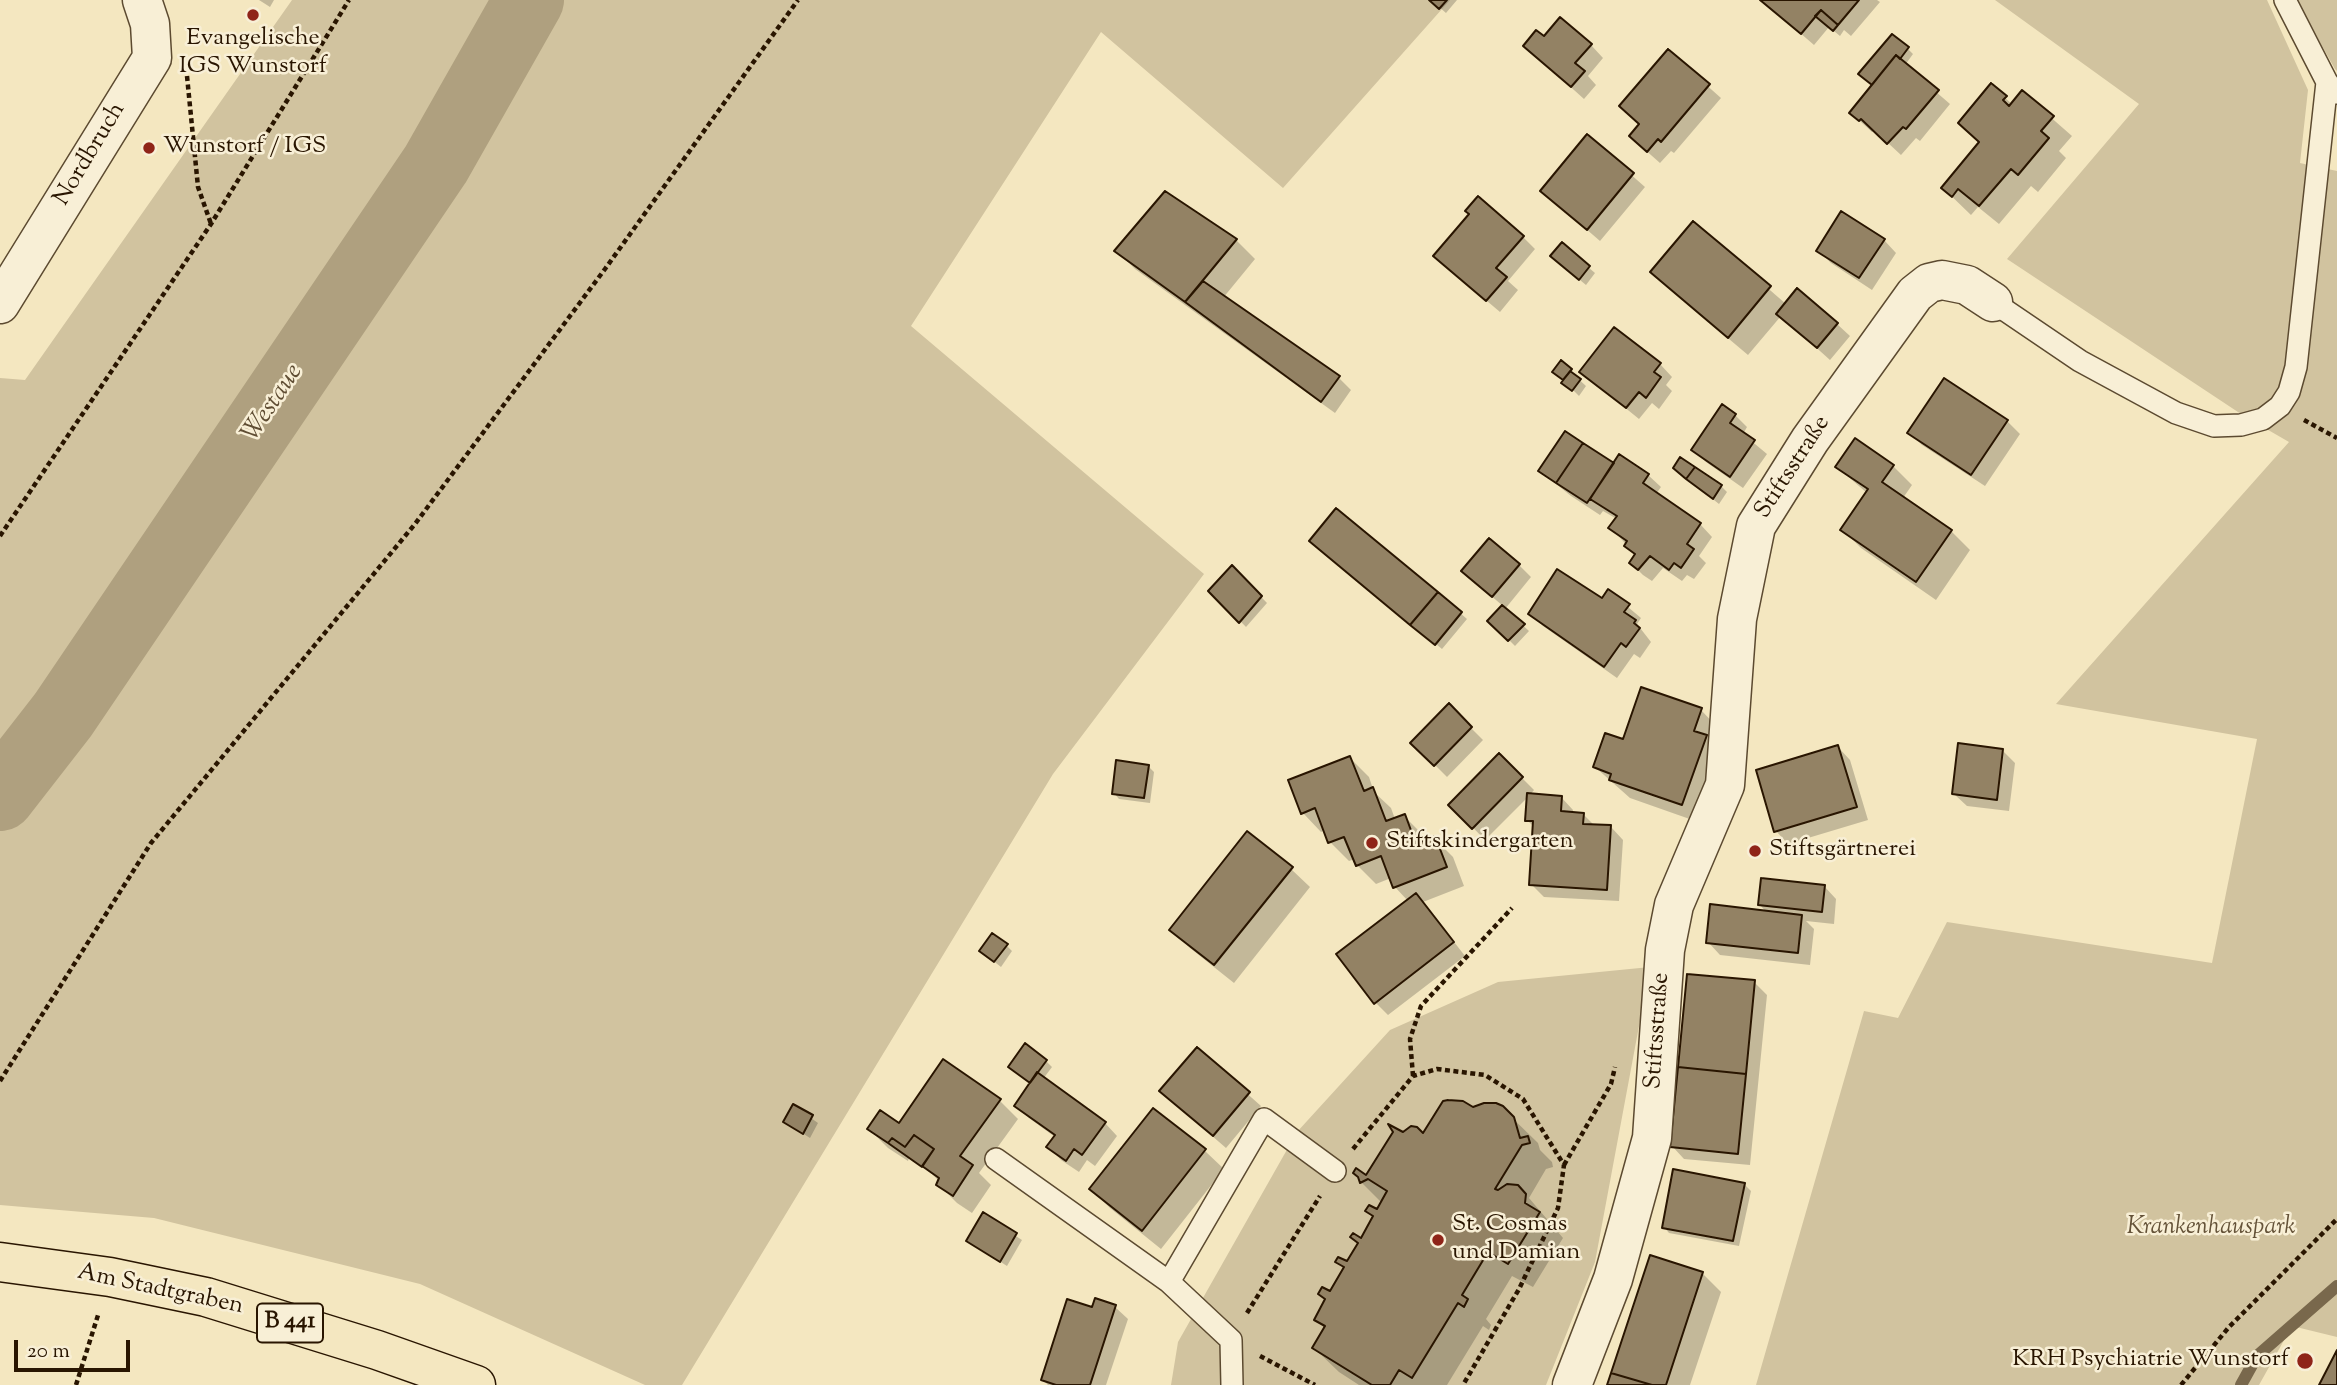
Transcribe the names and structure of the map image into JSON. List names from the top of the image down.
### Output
{
  "streets": {
    "main road": ["Am Stadtgraben", "B 441"],
    "street": ["Nordbruch", "Stiftsstraße"]
  },
  "water": ["Westaue"],
  "parks": ["Krankenhauspark"],
  "places": [
    "Evangelische IGS Wunstorf",
    "Wunstorf / IGS",
    "Stiftskindergarten",
    "Stiftsgärtnerei",
    "St. Cosmas und Damian",
    "KRH Psychiatrie Wunstorf"
  ],
  "scale_bar": "20 m"
}
